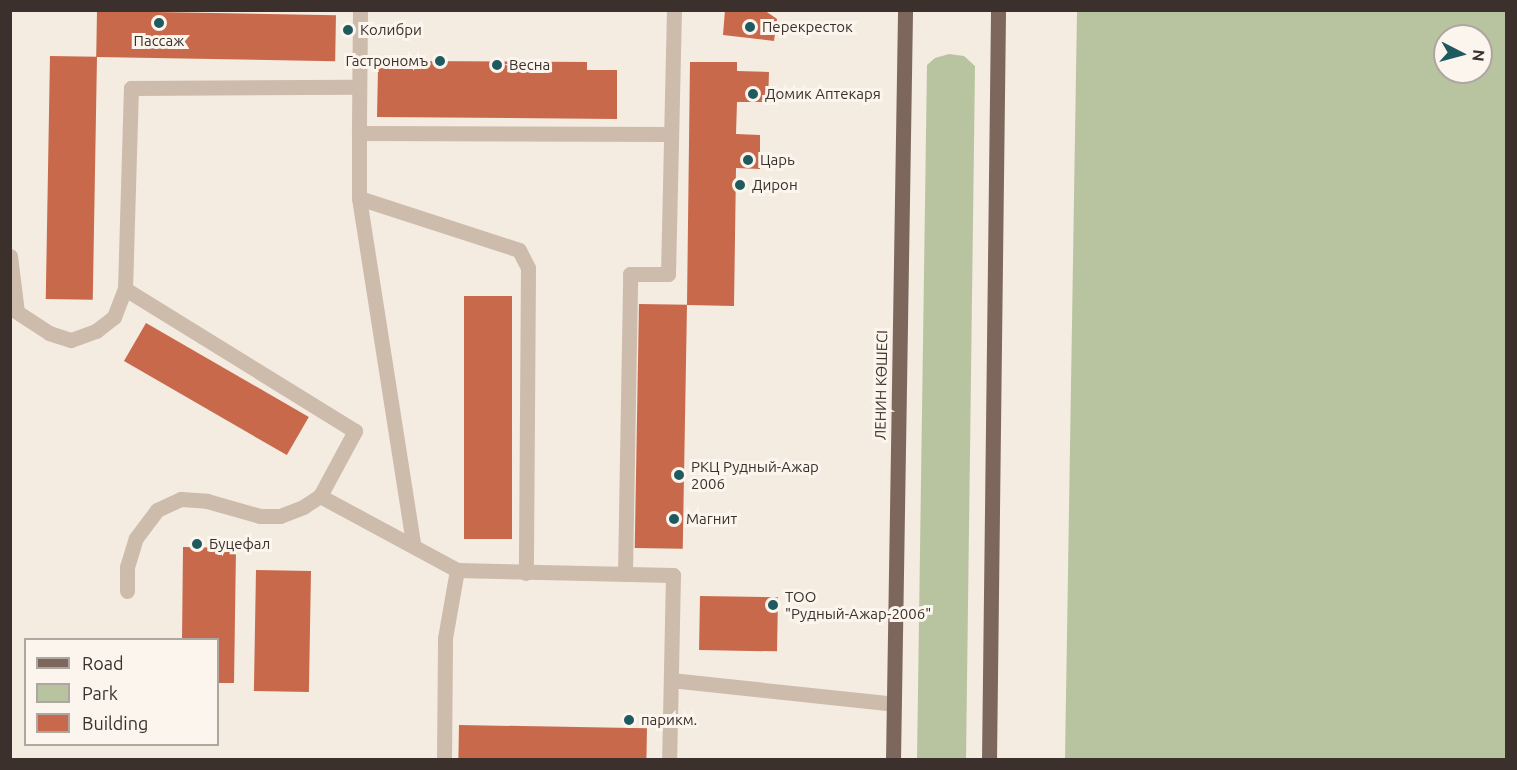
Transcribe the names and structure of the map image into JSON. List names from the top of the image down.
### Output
{
  "streets": {
    "main road": ["ЛЕНИН КӨШЕСІ"]
  },
  "places": [
    "Пассаж",
    "Перекресток",
    "Колибри",
    "Гастрономъ",
    "Весна",
    "Домик Аптекаря",
    "Царь",
    "Дирон",
    "РКЦ Рудный-Ажар 2006",
    "Магнит",
    "Буцефал",
    "ТОО \"Рудный-Ажар-2006\"",
    "парикм."
  ],
  "legend": ["Road", "Park", "Building"],
  "north": "right"
}
